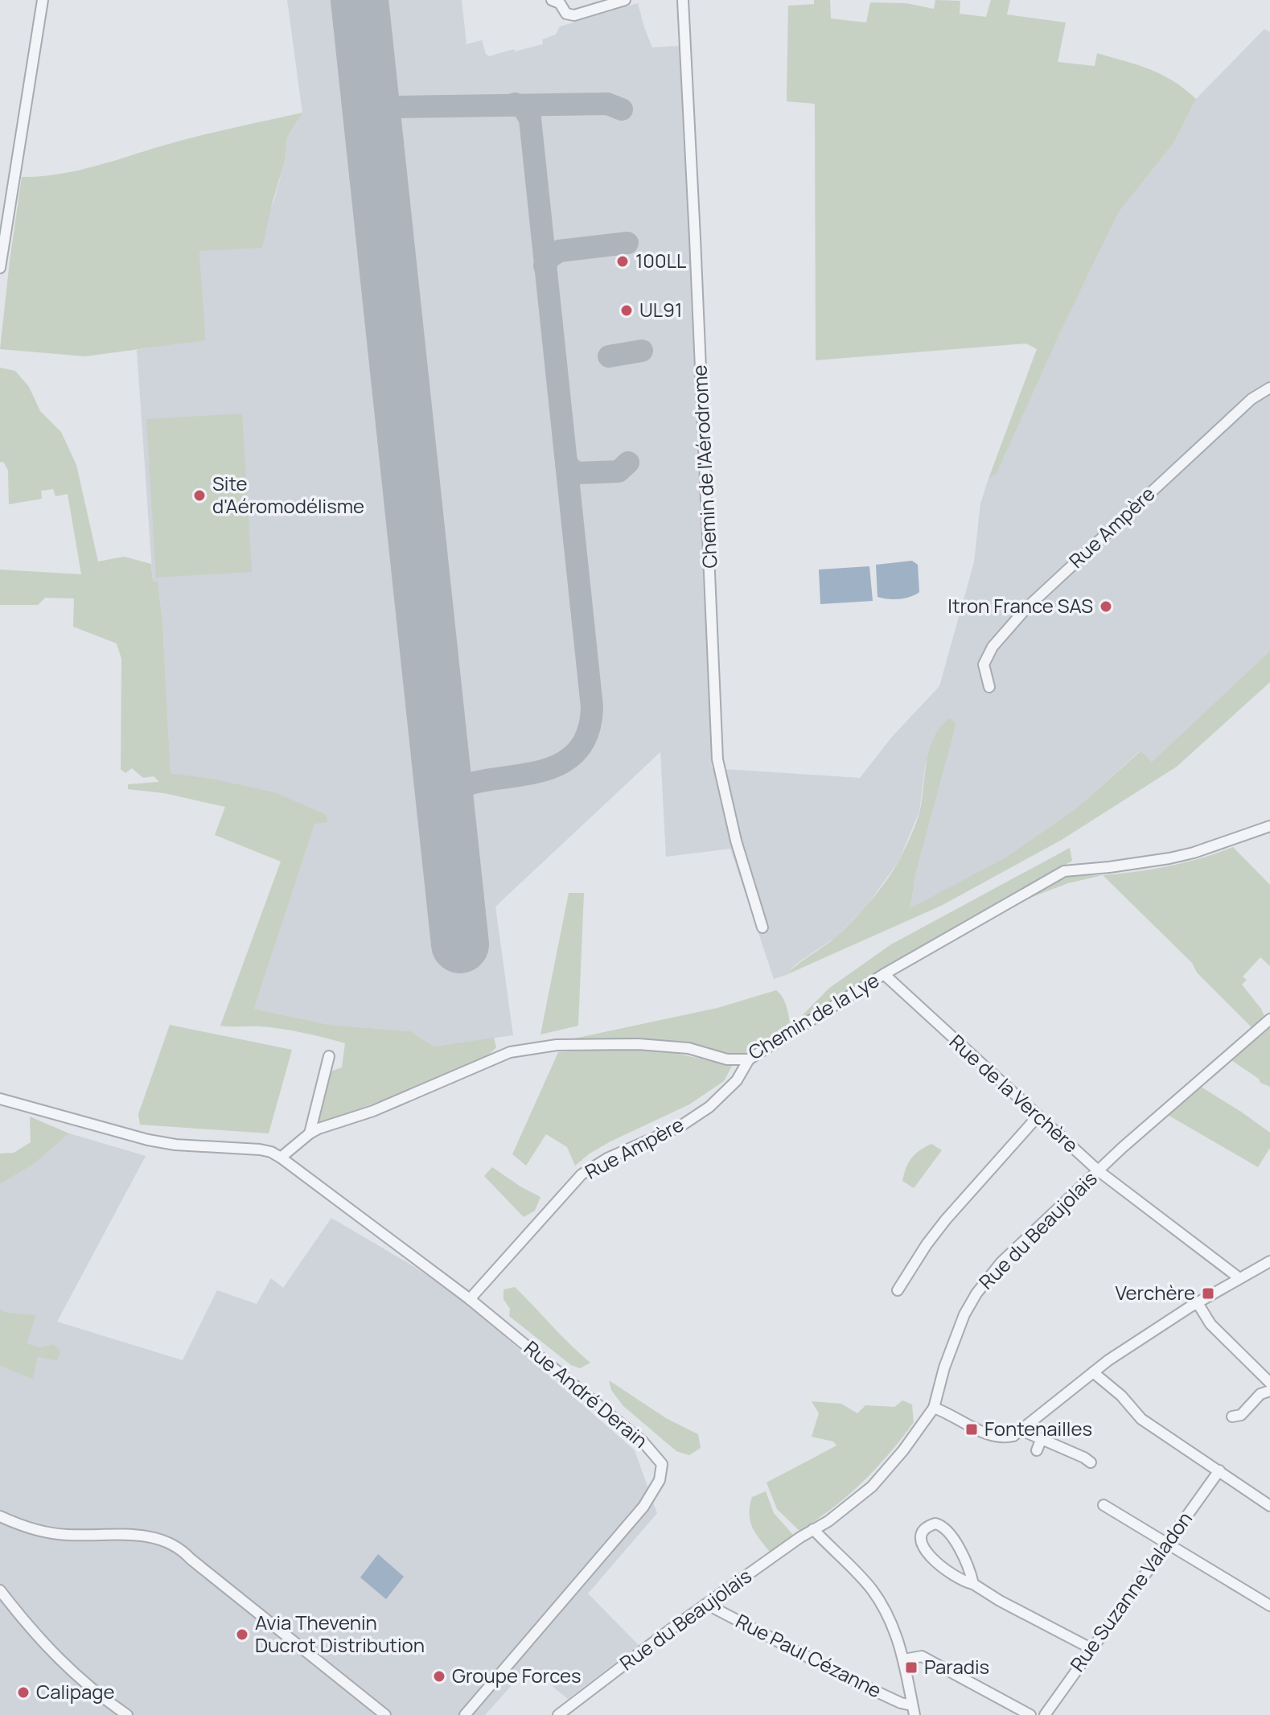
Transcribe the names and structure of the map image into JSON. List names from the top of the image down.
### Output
{
  "streets": {
    "street": [
      "Chemin de l'Aérodrome",
      "Rue Ampère",
      "Chemin de la Lye",
      "Rue de la Verchère",
      "Rue du Beaujolais",
      "Rue André Derain",
      "Rue Suzanne Valadon",
      "Rue Paul Cézanne"
    ]
  },
  "crossings": [
    ["Rue Ampère", "Chemin de la Lye"],
    ["Rue Ampère", "Rue André Derain"],
    ["Chemin de la Lye", "Rue de la Verchère"],
    ["Chemin de la Lye", "Rue André Derain"],
    ["Rue de la Verchère", "Rue du Beaujolais"],
    ["Rue du Beaujolais", "Rue Paul Cézanne"]
  ],
  "places": {
    "other": [
      "100LL",
      "UL91",
      "Site d'Aéromodélisme",
      "Itron France SAS",
      "Avia Thevenin Ducrot Distribution",
      "Groupe Forces",
      "Calipage"
    ],
    "transit": ["Verchère", "Fontenailles", "Paradis"]
  }
}
